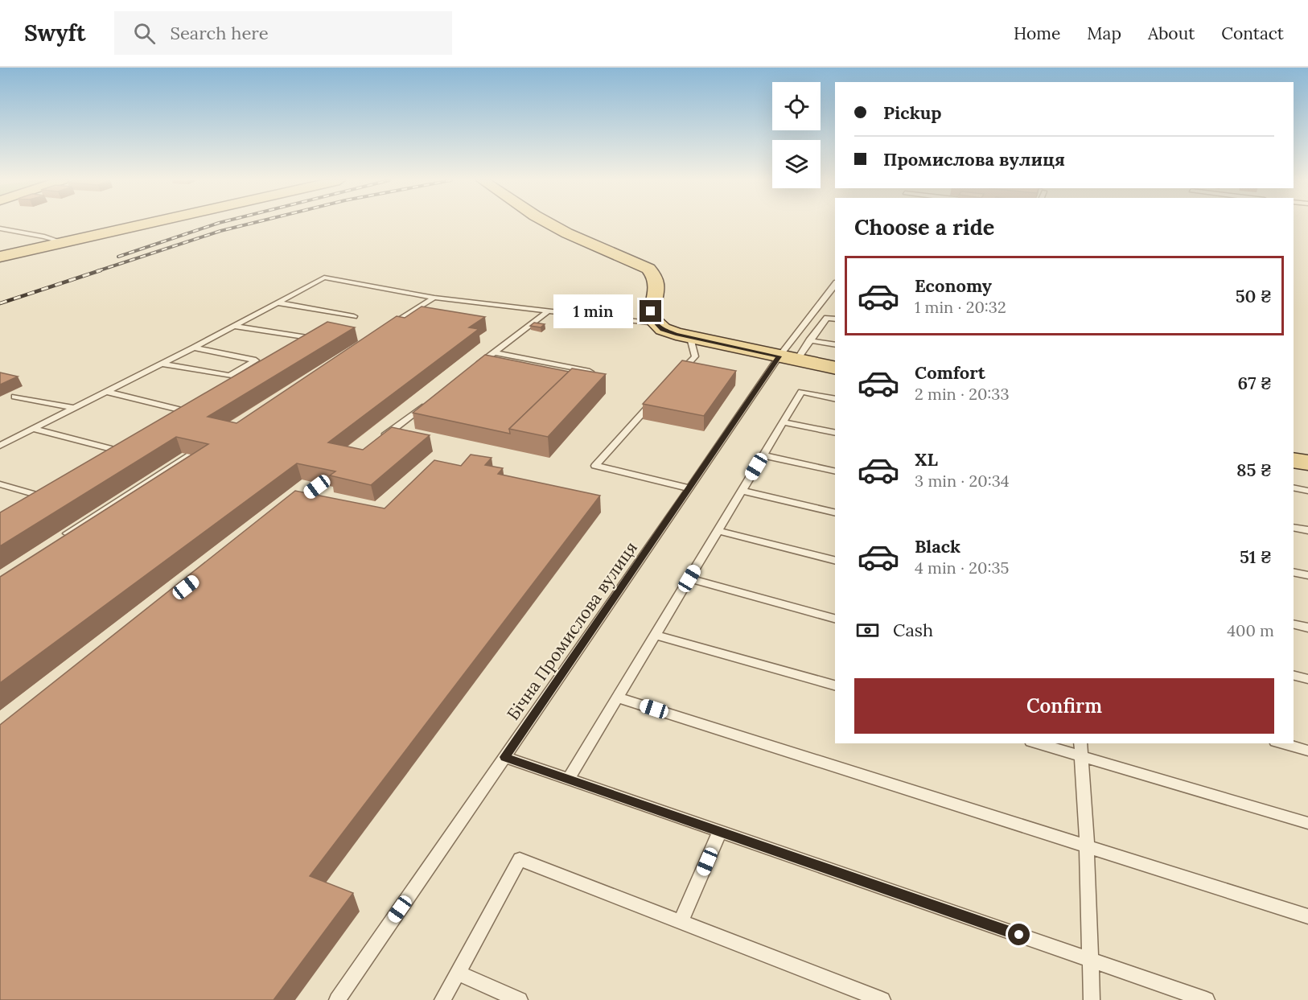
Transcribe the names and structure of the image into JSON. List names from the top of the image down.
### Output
{
  "streets": {
    "lane": ["Бічна Промислова вулиця"]
  },
  "page": {
    "header": "Swyft",
    "search": "Search here",
    "nav": [
      "Home",
      "Map",
      "About",
      "Contact"
    ],
    "banner": ["Pickup", "Промислова вулиця"],
    "heading": "Choose a ride",
    "list": [
      {
        "name": "Economy",
        "note": "1 min · 20:32",
        "value": "50 ₴"
      },
      {
        "name": "Comfort",
        "note": "2 min · 20:33",
        "value": "67 ₴"
      },
      {
        "name": "XL",
        "note": "3 min · 20:34",
        "value": "85 ₴"
      },
      {
        "name": "Black",
        "note": "4 min · 20:35",
        "value": "51 ₴"
      }
    ],
    "bubble": "1 min",
    "pay": ["Cash", "400 m"],
    "buttons": "Confirm"
  }
}
